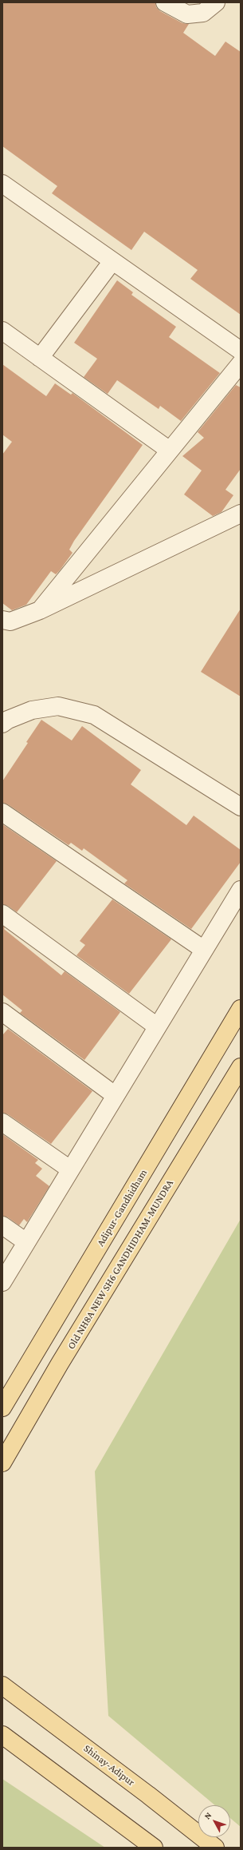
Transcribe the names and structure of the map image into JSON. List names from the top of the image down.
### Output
{
  "streets": {
    "main road": ["Adipur-Gandhidham", "Old NH8A NEW SH6 GANDHIDHAM-MUNDRA", "Shinay-Adipur"]
  },
  "north": "top left"
}
